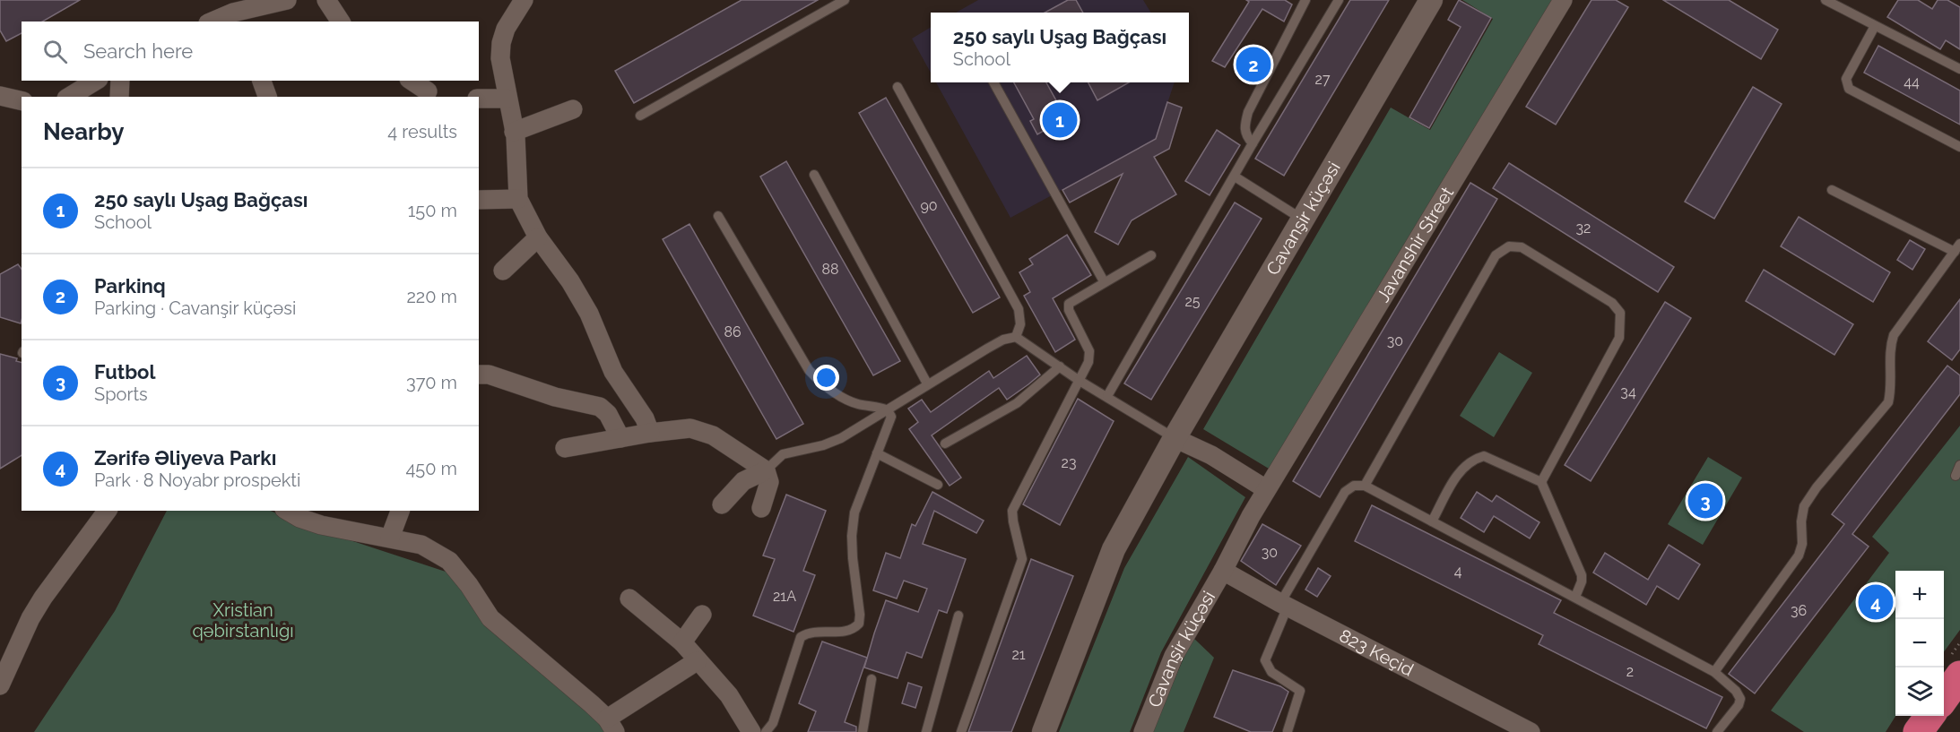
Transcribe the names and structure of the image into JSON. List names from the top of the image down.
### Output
{
  "streets": {
    "street": ["Cavanşir küçəsi", "Javanshir Street", "823 Keçid"]
  },
  "crossings": [
    ["Cavanşir küçəsi", "Javanshir Street"],
    ["Cavanşir küçəsi", "823 Keçid"]
  ],
  "parks": ["Xristian qəbirstanlığı"],
  "house_numbers": [
    "27",
    "44",
    "90",
    "32",
    "88",
    "25",
    "86",
    "30",
    "34",
    "23",
    "30",
    "4",
    "21A",
    "36",
    "21",
    "2"
  ],
  "page": {
    "popup": ["250 saylı Uşag Bağçası", "School"],
    "search": "Search here",
    "pins": [
      "2",
      "1",
      "3",
      "4"
    ],
    "heading": ["Nearby", "4 results"],
    "list": [
      {
        "mark": "1",
        "name": "250 saylı Uşag Bağçası",
        "note": "School",
        "value": "150 m"
      },
      {
        "mark": "2",
        "name": "Parkinq",
        "note": "Parking · Cavanşir küçəsi",
        "value": "220 m"
      },
      {
        "mark": "3",
        "name": "Futbol",
        "note": "Sports",
        "value": "370 m"
      },
      {
        "mark": "4",
        "name": "Zərifə Əliyeva Parkı",
        "note": "Park · 8 Noyabr prospekti",
        "value": "450 m"
      }
    ],
    "map_buttons": ["+", "−"]
  }
}
